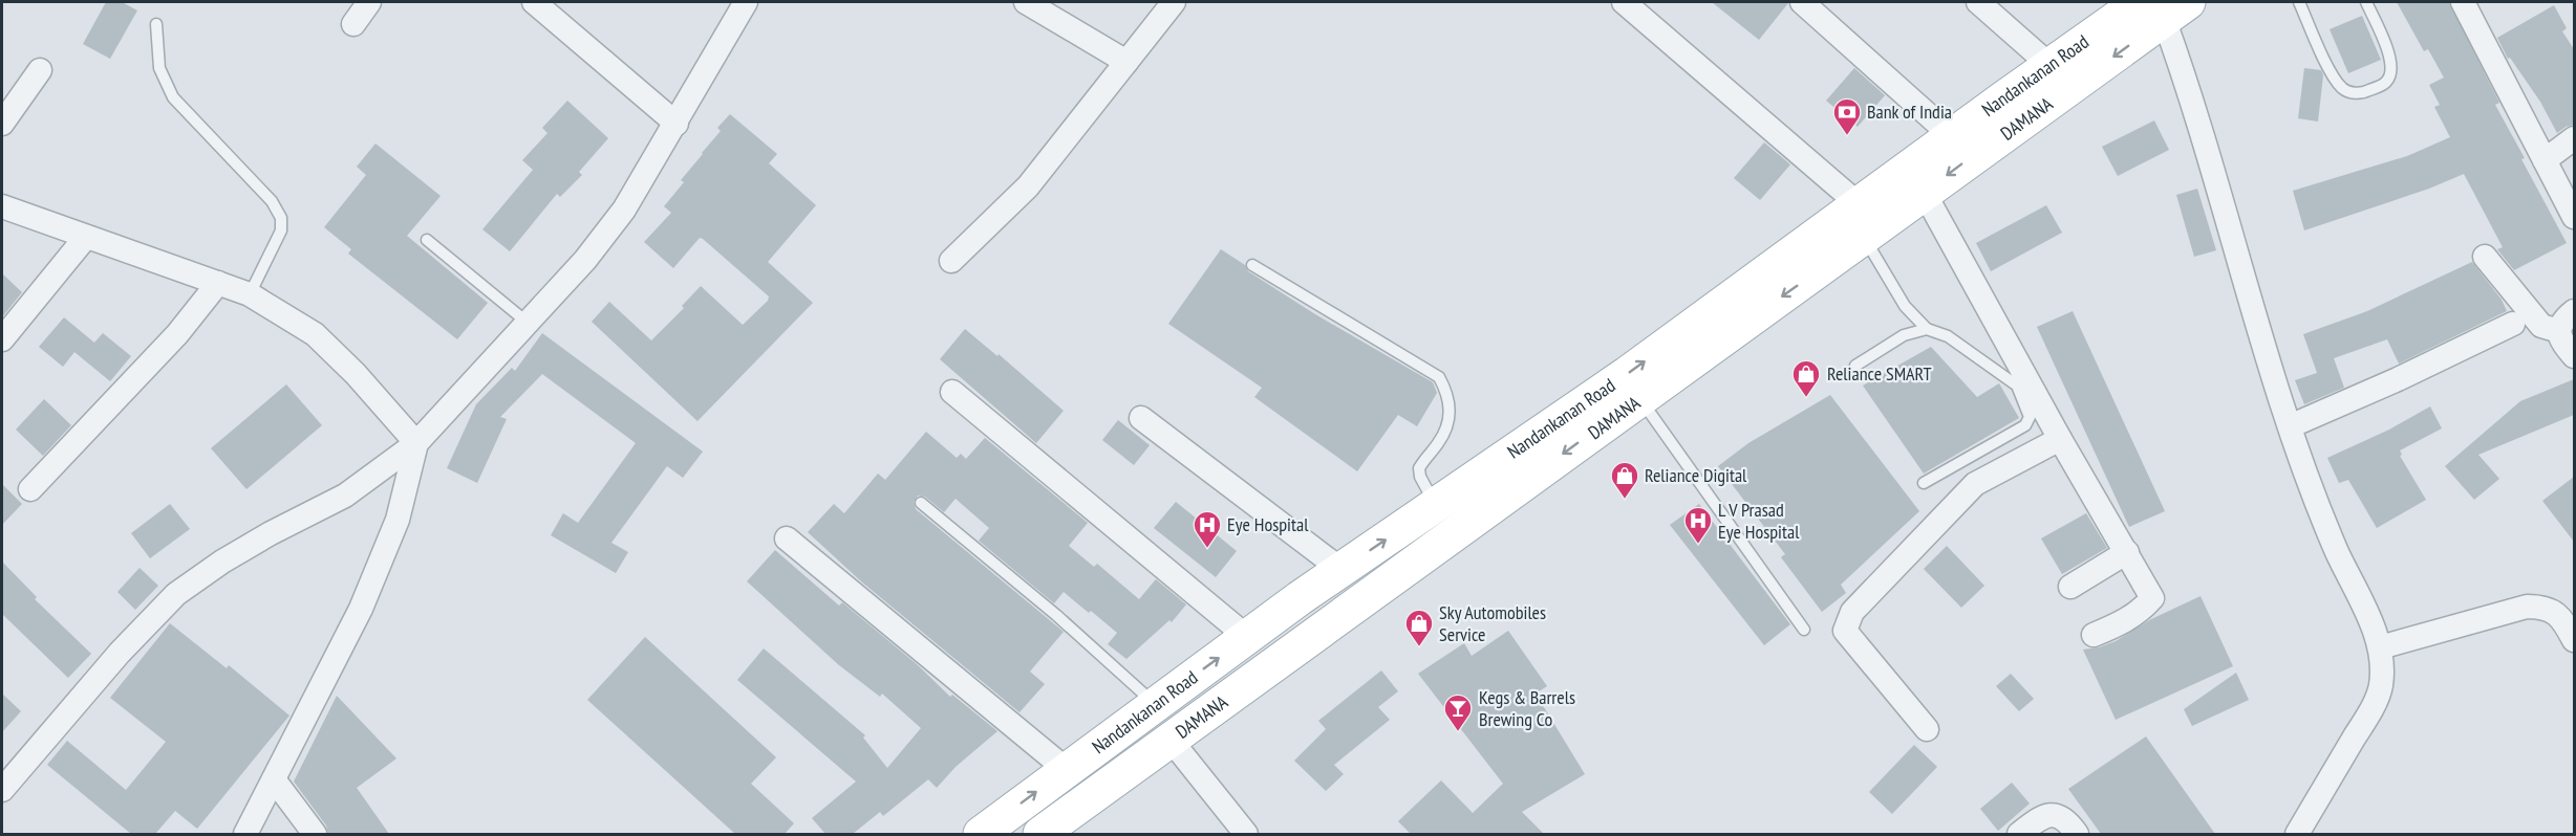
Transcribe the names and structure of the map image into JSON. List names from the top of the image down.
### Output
{
  "streets": {
    "main road": ["Nandankanan Road", "DAMANA"]
  },
  "crossings": [
    ["Nandankanan Road", "DAMANA"]
  ],
  "one_way": ["Nandankanan Road", "DAMANA"],
  "places": {
    "bank": ["Bank of India"],
    "shop": ["Reliance SMART", "Reliance Digital", "Sky Automobiles Service"],
    "hospital": ["L V Prasad Eye Hospital", "Eye Hospital"],
    "bar": ["Kegs & Barrels Brewing Co"]
  }
}
